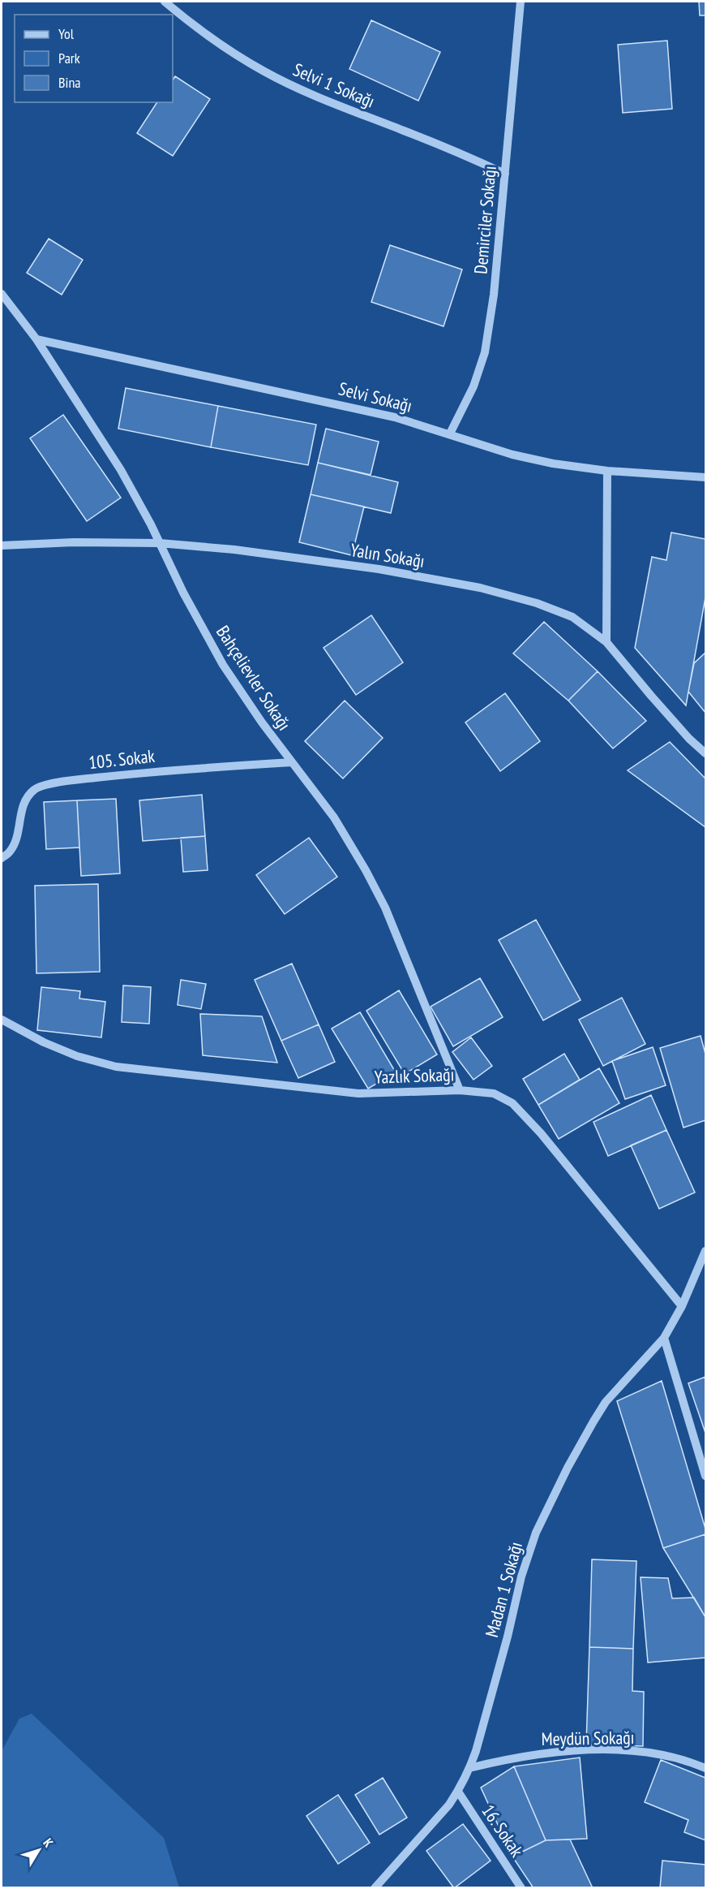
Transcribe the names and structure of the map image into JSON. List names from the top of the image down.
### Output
{
  "streets": {
    "street": [
      "Selvi 1 Sokağı",
      "Demirciler Sokağı",
      "Selvi Sokağı",
      "Yalın Sokağı",
      "Bahçelievler Sokağı",
      "105. Sokak",
      "Yazlık Sokağı",
      "Madan 1 Sokağı",
      "Meydün Sokağı",
      "16. Sokak"
    ]
  },
  "crossings": [
    ["Selvi 1 Sokağı", "Demirciler Sokağı"],
    ["Demirciler Sokağı", "Selvi Sokağı"],
    ["Selvi Sokağı", "Bahçelievler Sokağı"],
    ["Yalın Sokağı", "Bahçelievler Sokağı"],
    ["Bahçelievler Sokağı", "105. Sokak"],
    ["Bahçelievler Sokağı", "Yazlık Sokağı"],
    ["Yazlık Sokağı", "Madan 1 Sokağı"],
    ["Madan 1 Sokağı", "Meydün Sokağı"],
    ["Madan 1 Sokağı", "16. Sokak"]
  ],
  "legend": ["Yol", "Park", "Bina"],
  "north": "top right"
}
